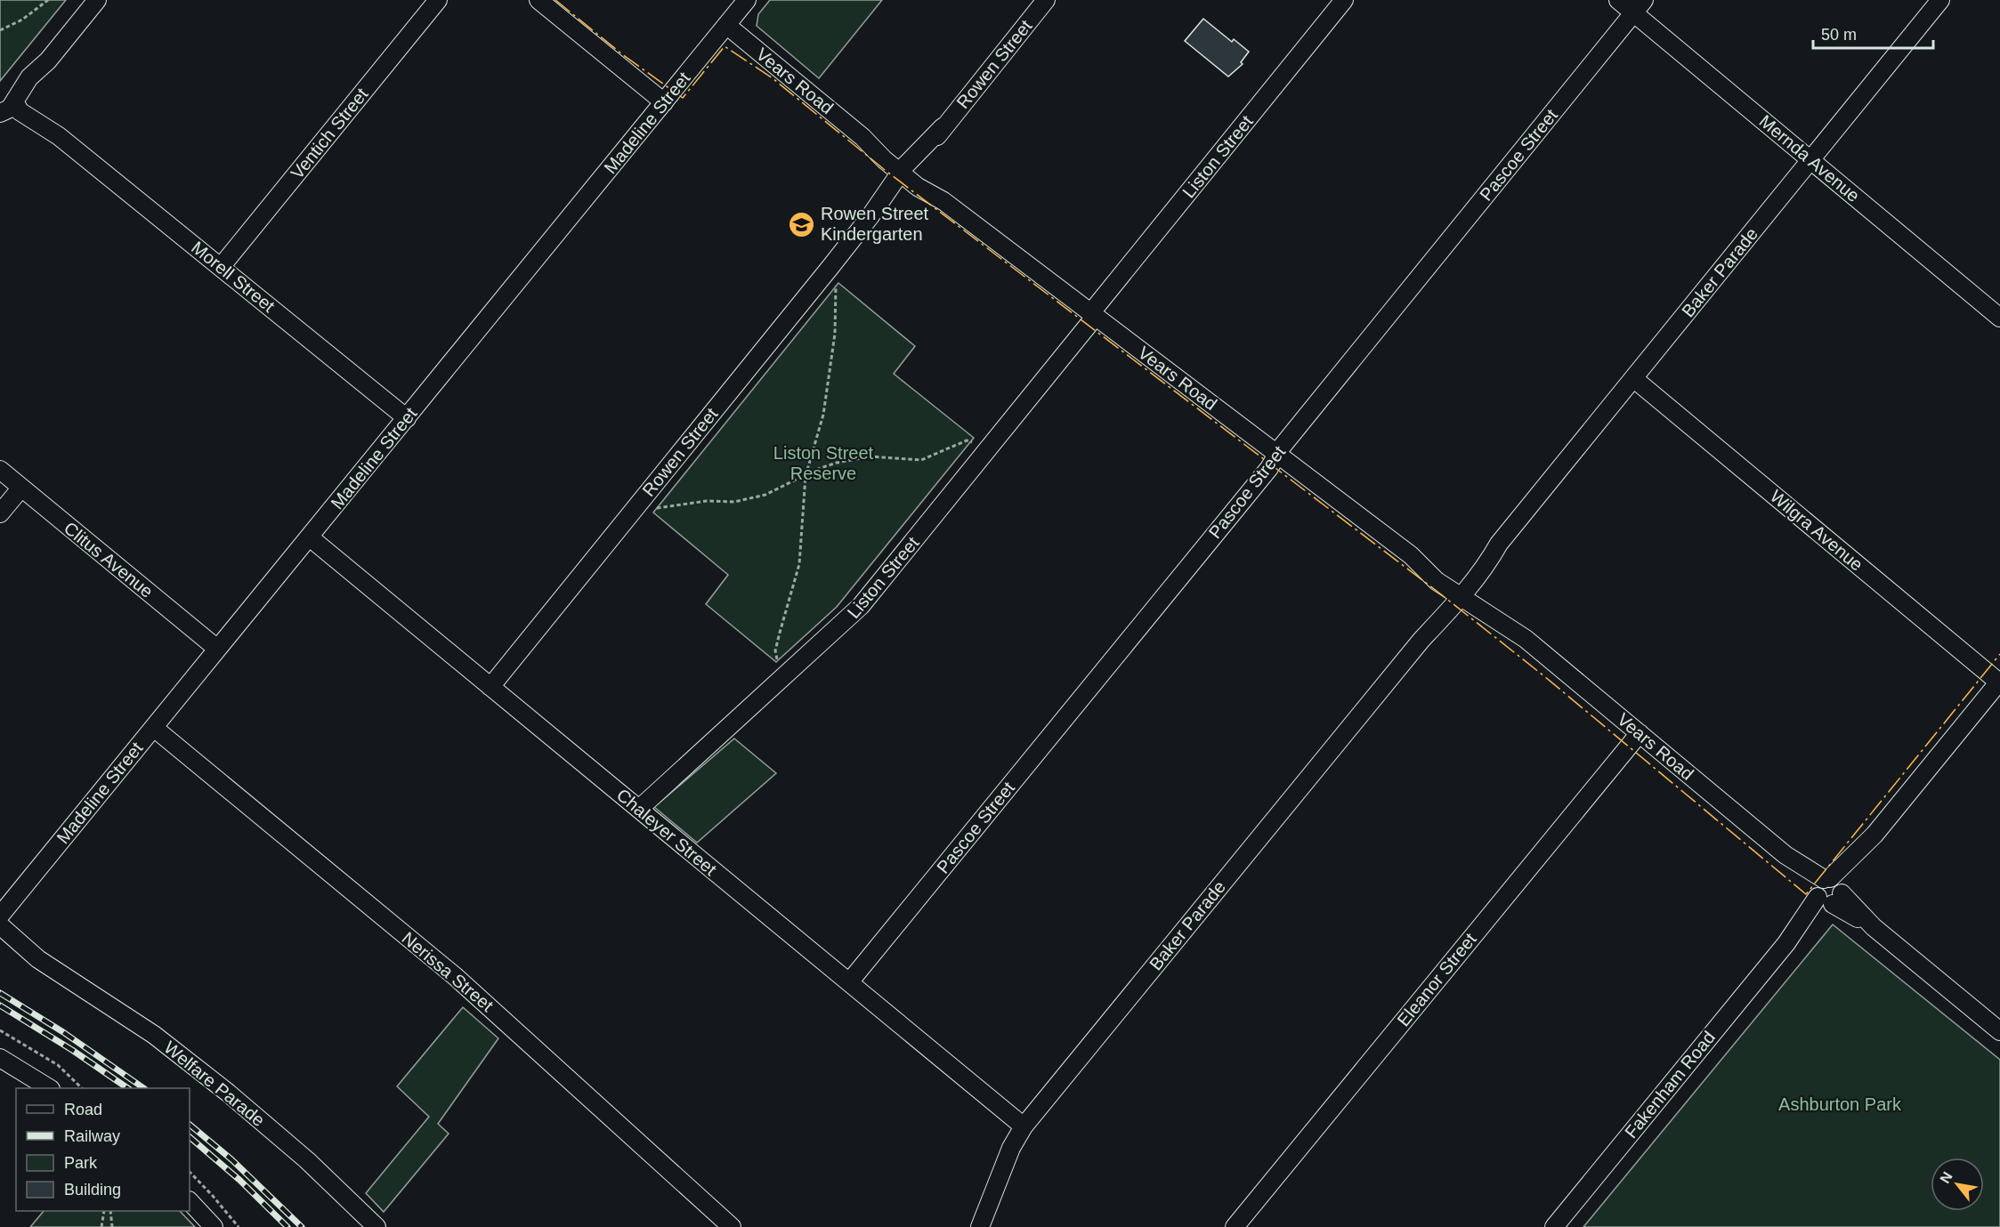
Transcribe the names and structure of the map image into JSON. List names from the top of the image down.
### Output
{
  "streets": {
    "street": [
      "Rowen Street",
      "Vears Road",
      "Madeline Street",
      "Ventich Street",
      "Pascoe Street",
      "Liston Street",
      "Mernda Avenue",
      "Baker Parade",
      "Morell Street",
      "Wilgra Avenue",
      "Clitus Avenue",
      "Chaleyer Street",
      "Nerissa Street",
      "Eleanor Street",
      "Welfare Parade",
      "Fakenham Road"
    ]
  },
  "crossings": [
    ["Rowen Street", "Vears Road"],
    ["Rowen Street", "Chaleyer Street"],
    ["Vears Road", "Madeline Street"],
    ["Vears Road", "Pascoe Street"],
    ["Vears Road", "Liston Street"],
    ["Vears Road", "Baker Parade"],
    ["Vears Road", "Eleanor Street"],
    ["Vears Road", "Fakenham Road"],
    ["Madeline Street", "Morell Street"],
    ["Madeline Street", "Clitus Avenue"],
    ["Madeline Street", "Chaleyer Street"],
    ["Madeline Street", "Nerissa Street"],
    ["Ventich Street", "Morell Street"],
    ["Pascoe Street", "Mernda Avenue"],
    ["Pascoe Street", "Chaleyer Street"],
    ["Liston Street", "Chaleyer Street"],
    ["Mernda Avenue", "Baker Parade"],
    ["Baker Parade", "Wilgra Avenue"],
    ["Baker Parade", "Chaleyer Street"],
    ["Wilgra Avenue", "Fakenham Road"]
  ],
  "parks": ["Liston Street Reserve", "Ashburton Park"],
  "places": {
    "school or university": ["Rowen Street Kindergarten"]
  },
  "legend": [
    "Road",
    "Railway",
    "Park",
    "Building"
  ],
  "scale_bar": "50 m",
  "north": "top left"
}
